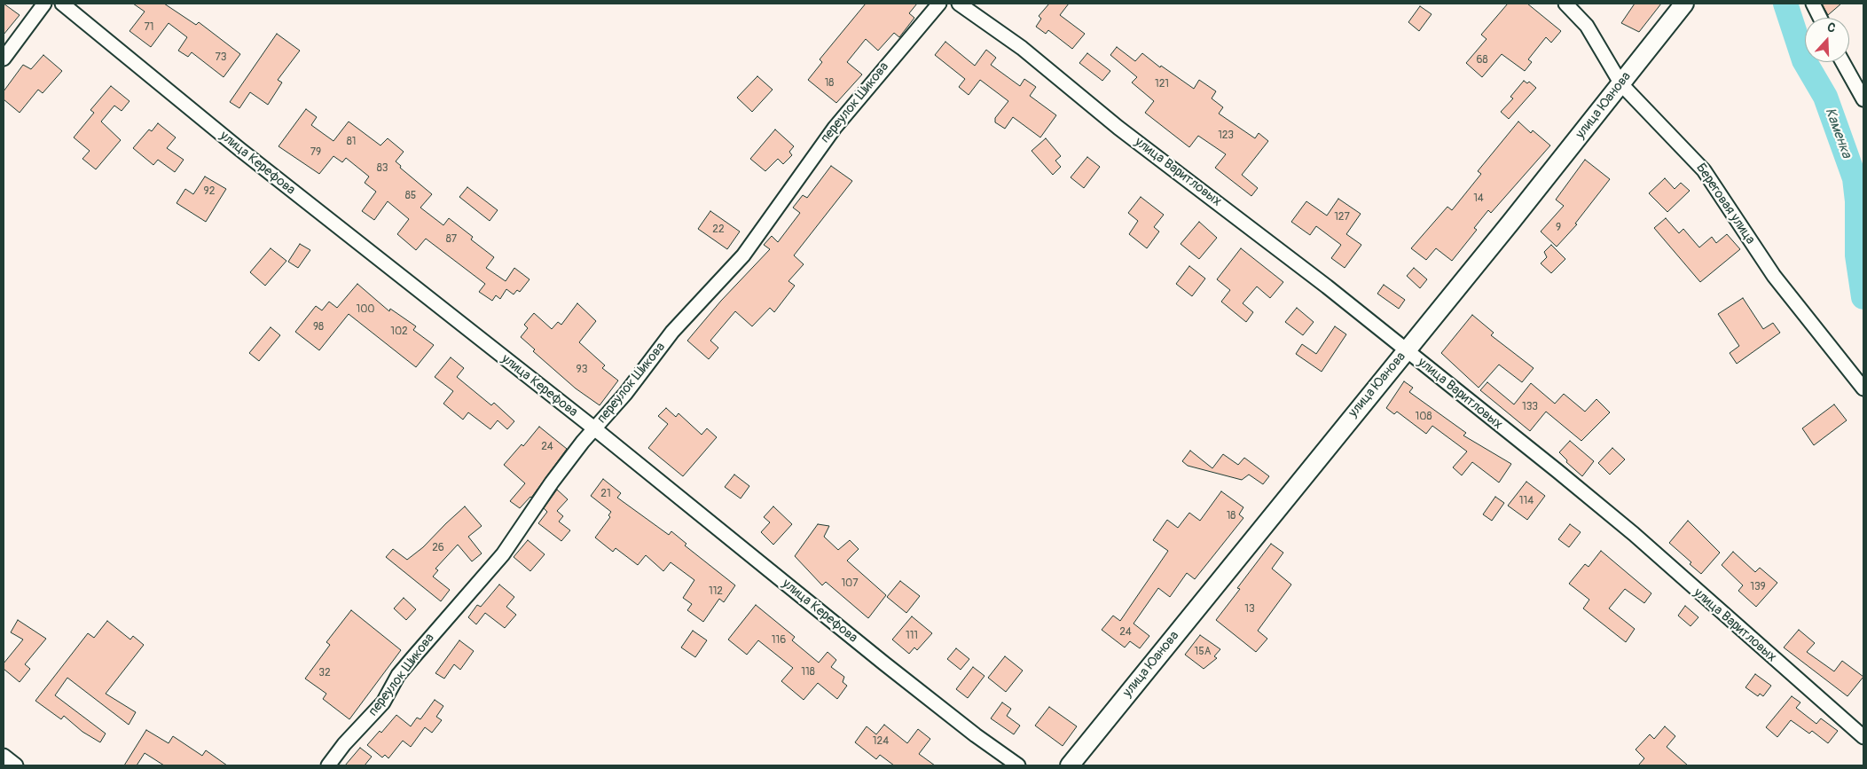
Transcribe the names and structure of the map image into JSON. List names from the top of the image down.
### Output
{
  "streets": {
    "street": [
      "переулок Шикова",
      "улица Юанова",
      "улица Керефова",
      "улица Варитловых",
      "Береговая улица"
    ]
  },
  "crossings": [
    ["переулок Шикова", "улица Керефова"],
    ["улица Юанова", "улица Варитловых"],
    ["улица Юанова", "Береговая улица"]
  ],
  "water": ["Каменка"],
  "house_numbers": [
    "71",
    "73",
    "68",
    "18",
    "121",
    "123",
    "81",
    "79",
    "83",
    "92",
    "85",
    "14",
    "127",
    "9",
    "22",
    "87",
    "100",
    "98",
    "102",
    "93",
    "133",
    "108",
    "24",
    "21",
    "114",
    "18",
    "26",
    "107",
    "139",
    "112",
    "13",
    "24",
    "111",
    "116",
    "15А",
    "118",
    "32",
    "124"
  ],
  "north": "top"
}
